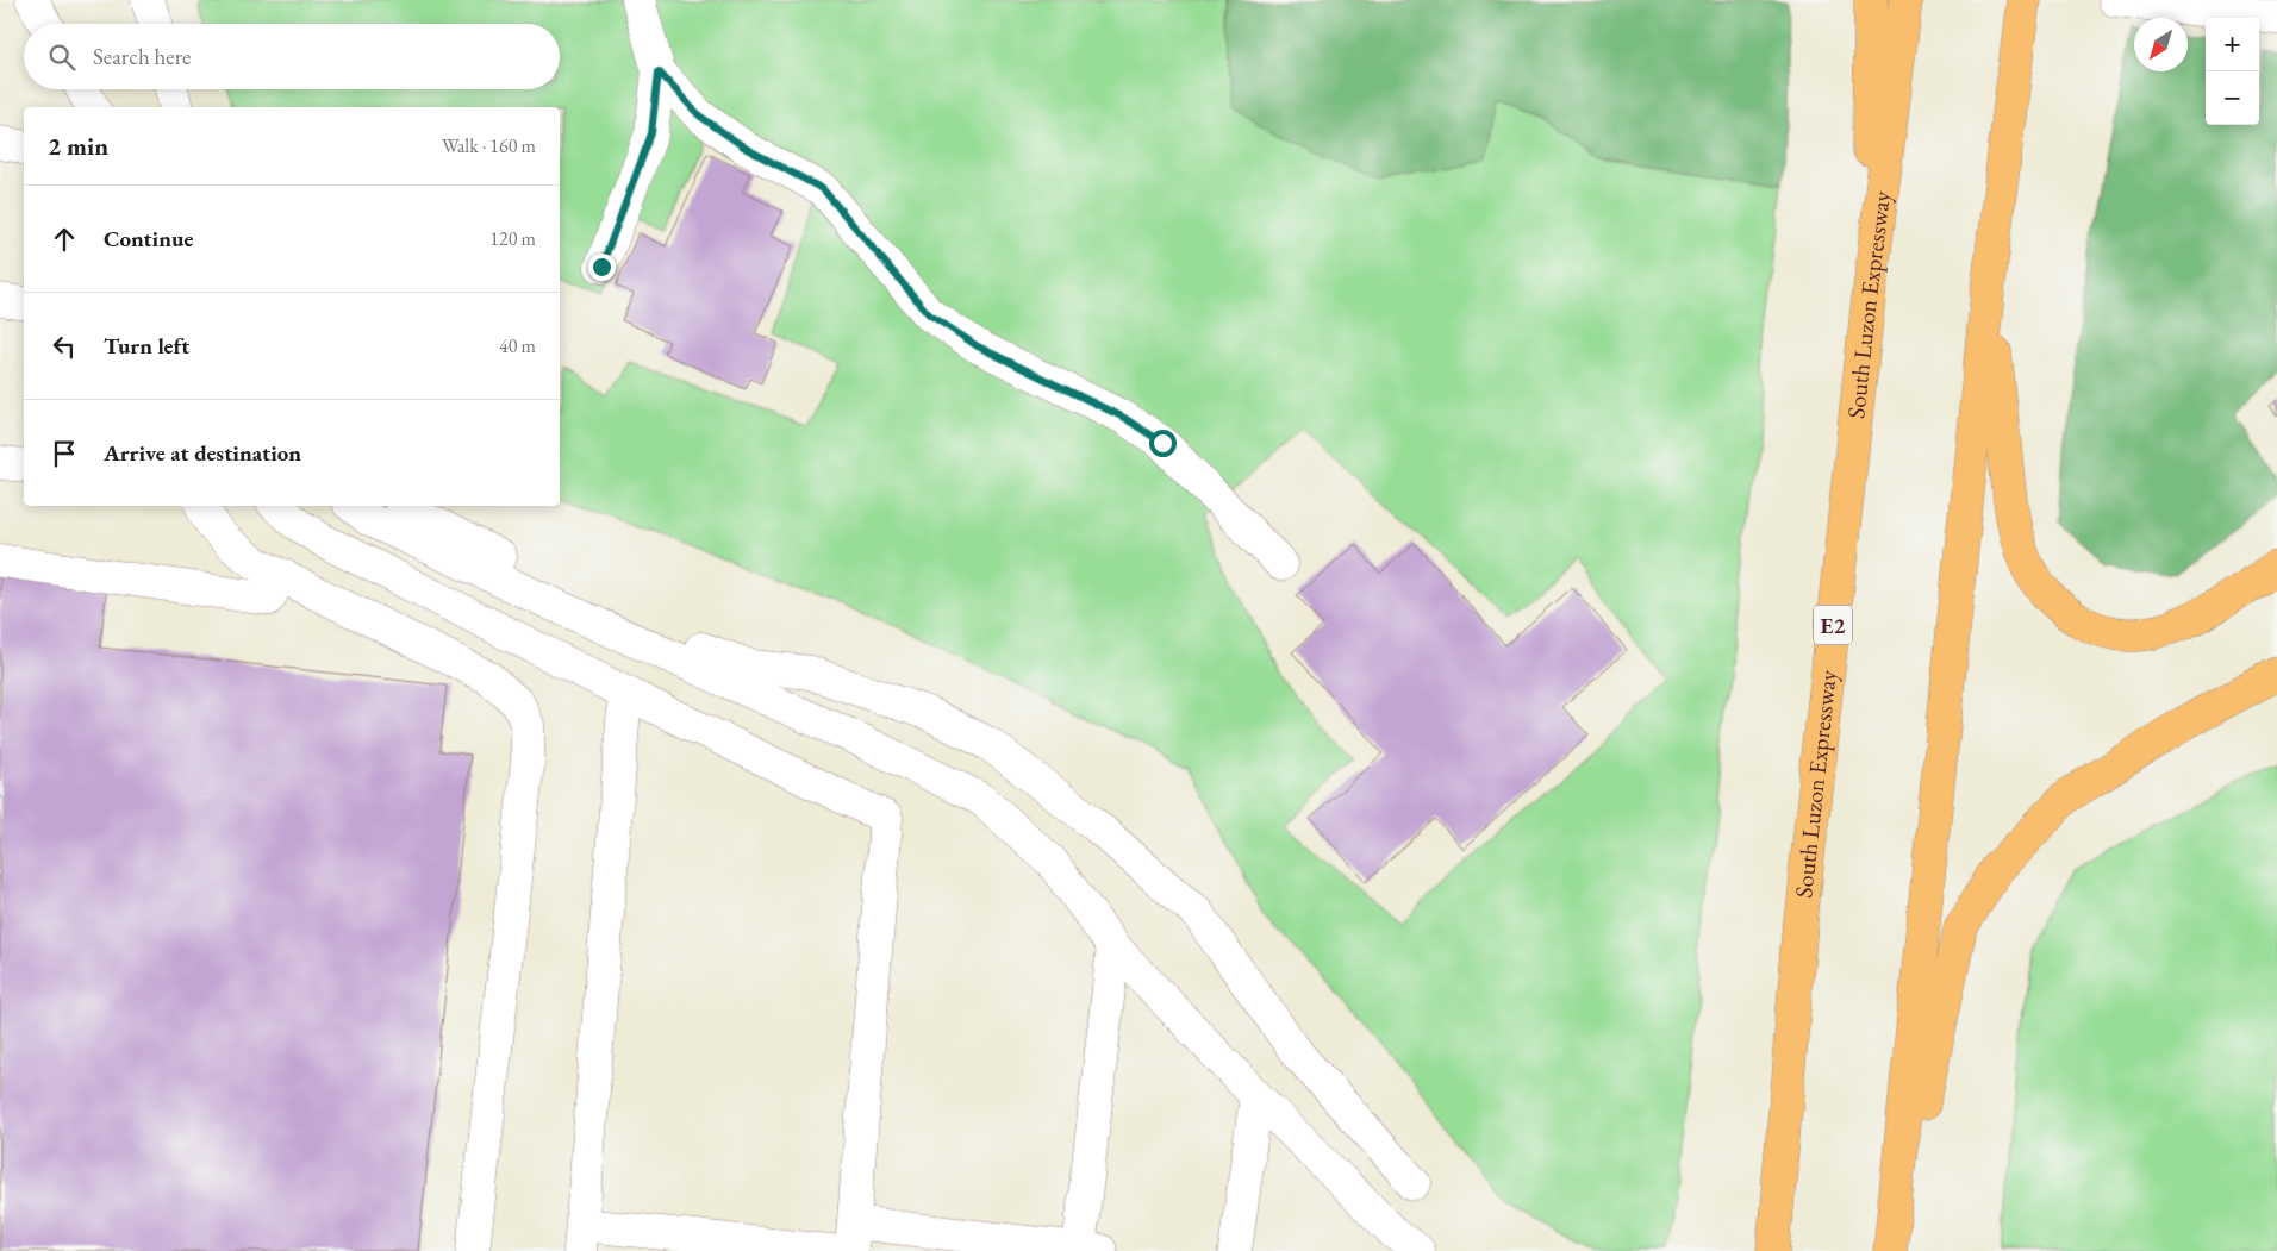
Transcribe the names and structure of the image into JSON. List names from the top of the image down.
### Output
{
  "streets": {
    "highway": ["South Luzon Expressway", "E2"]
  },
  "north": "bottom left",
  "page": {
    "map_buttons": ["+", "−"],
    "search": "Search here",
    "heading": ["2 min", "Walk · 160 m"],
    "list": [
      ["Continue", "120 m"],
      ["Turn left", "40 m"],
      "Arrive at destination"
    ]
  }
}
